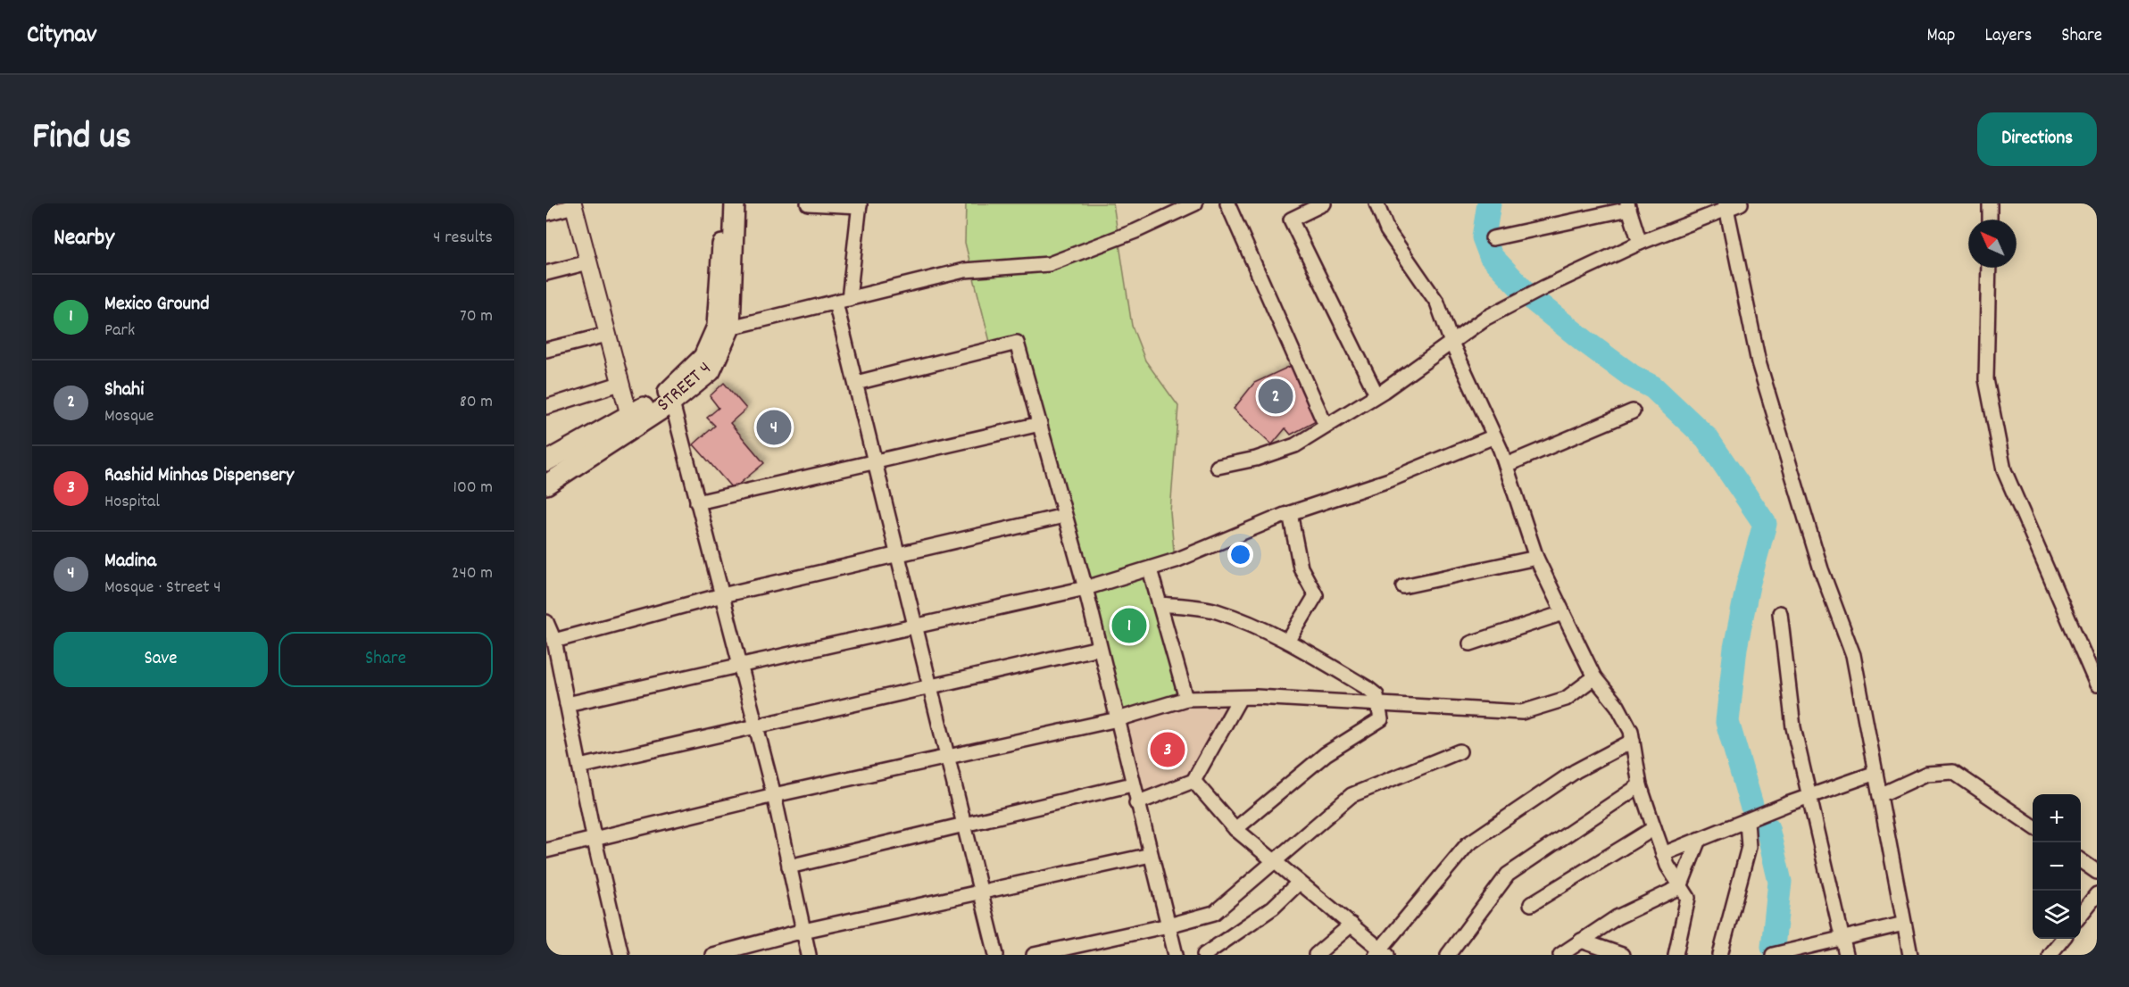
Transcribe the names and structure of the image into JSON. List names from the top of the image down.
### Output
{
  "streets": {
    "main road": ["STREET 4"]
  },
  "north": "top left",
  "page": {
    "header": "Citynav",
    "nav": ["Map", "Layers", "Share"],
    "title": "Find us",
    "buttons": [
      "Directions",
      ["Save", "Share"]
    ],
    "heading": ["Nearby", "4 results"],
    "list": [
      {
        "mark": "1",
        "name": "Mexico Ground",
        "note": "Park",
        "value": "70 m"
      },
      {
        "mark": "2",
        "name": "Shahi",
        "note": "Mosque",
        "value": "80 m"
      },
      {
        "mark": "3",
        "name": "Rashid Minhas Dispensery",
        "note": "Hospital",
        "value": "100 m"
      },
      {
        "mark": "4",
        "name": "Madina",
        "note": "Mosque · Street 4",
        "value": "240 m"
      }
    ],
    "pins": [
      "2",
      "4",
      "1",
      "3"
    ],
    "map_buttons": ["+", "−"]
  }
}
